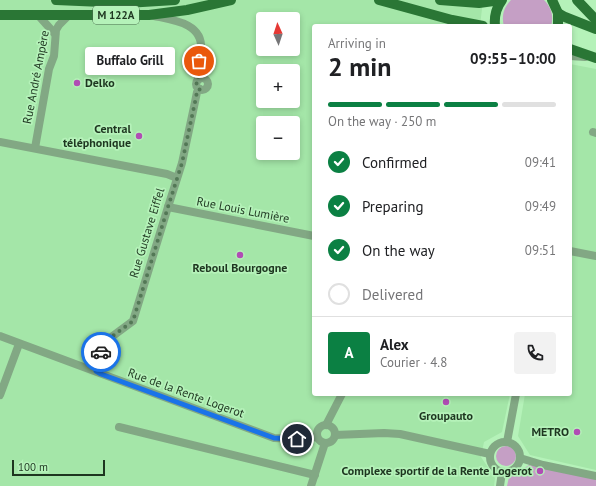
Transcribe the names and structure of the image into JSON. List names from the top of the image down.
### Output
{
  "streets": {
    "main road": ["M 122A"],
    "street": [
      "Rue André Ampère",
      "Rue Louis Lumière",
      "Rue Gustave Eiffel",
      "Rue de la Rente Logerot"
    ]
  },
  "crossings": [
    ["M 122A", "Rue André Ampère"],
    ["M 122A", "Rue Gustave Eiffel"],
    ["Rue Louis Lumière", "Rue Gustave Eiffel"],
    ["Rue Gustave Eiffel", "Rue de la Rente Logerot"]
  ],
  "places": [
    "Buffalo Grill",
    "Delko",
    "Central téléphonique",
    "Reboul Bourgogne",
    "Groupauto",
    "METRO",
    "Complexe sportif de la Rente Logerot"
  ],
  "scale_bar": "100 m",
  "north": "top",
  "page": {
    "map_buttons": ["+", "−"],
    "heading": ["2 min", "Arriving in", "09:55–10:00"],
    "panel": ["Alex", "Courier · 4.8"],
    "bubble": "Buffalo Grill",
    "bar": "On the way · 250 m",
    "list": [
      ["Confirmed", "09:41"],
      ["Preparing", "09:49"],
      ["On the way", "09:51"],
      "Delivered"
    ],
    "round": "A",
    "scale": "100 m"
  }
}
